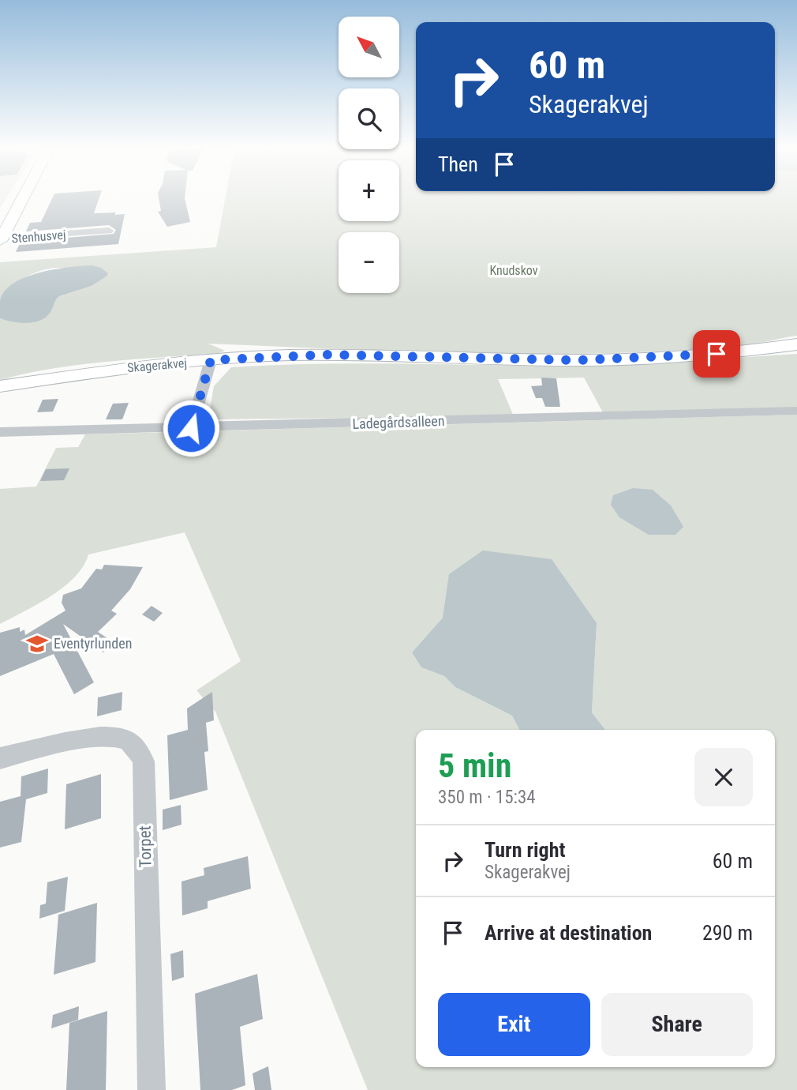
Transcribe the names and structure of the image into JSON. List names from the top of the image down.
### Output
{
  "streets": {
    "street": [
      "Stenhusvej",
      "Skagerakvej",
      "Ladegårdsalleen",
      "Torpet"
    ]
  },
  "parks": ["Knudskov"],
  "places": {
    "school or university": ["Eventyrlunden"]
  },
  "north": "top left",
  "page": {
    "map_buttons": ["+", "−"],
    "turn": ["60 m", "Skagerakvej"],
    "then": "Then",
    "heading": ["5 min", "350 m · 15:34"],
    "list": [
      {
        "name": "Turn right",
        "note": "Skagerakvej",
        "value": "60 m"
      },
      {
        "name": "Arrive at destination",
        "value": "290 m"
      }
    ],
    "buttons": ["Exit", "Share"]
  }
}
